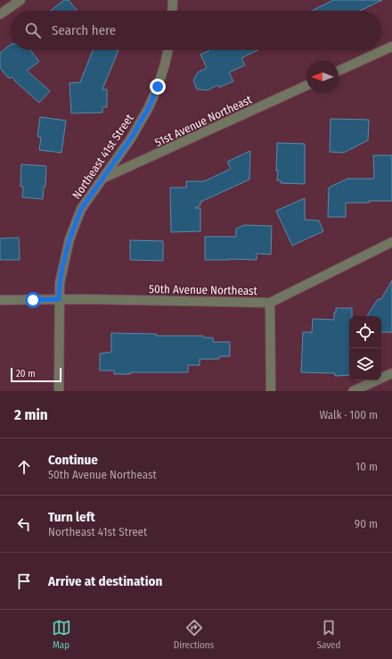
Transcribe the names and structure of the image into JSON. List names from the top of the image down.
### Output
{
  "streets": {
    "street": ["51st Avenue Northeast", "Northeast 41st Street", "50th Avenue Northeast"]
  },
  "crossings": [
    ["51st Avenue Northeast", "Northeast 41st Street"],
    ["Northeast 41st Street", "50th Avenue Northeast"]
  ],
  "scale_bar": "20 m",
  "north": "left",
  "page": {
    "search": "Search here",
    "scale": "20 m",
    "heading": ["2 min", "Walk · 100 m"],
    "list": [
      ["Continue", "50th Avenue Northeast", "10 m"],
      ["Turn left", "Northeast 41st Street", "90 m"],
      "Arrive at destination"
    ],
    "nav": ["Map", "Directions", "Saved"]
  }
}
